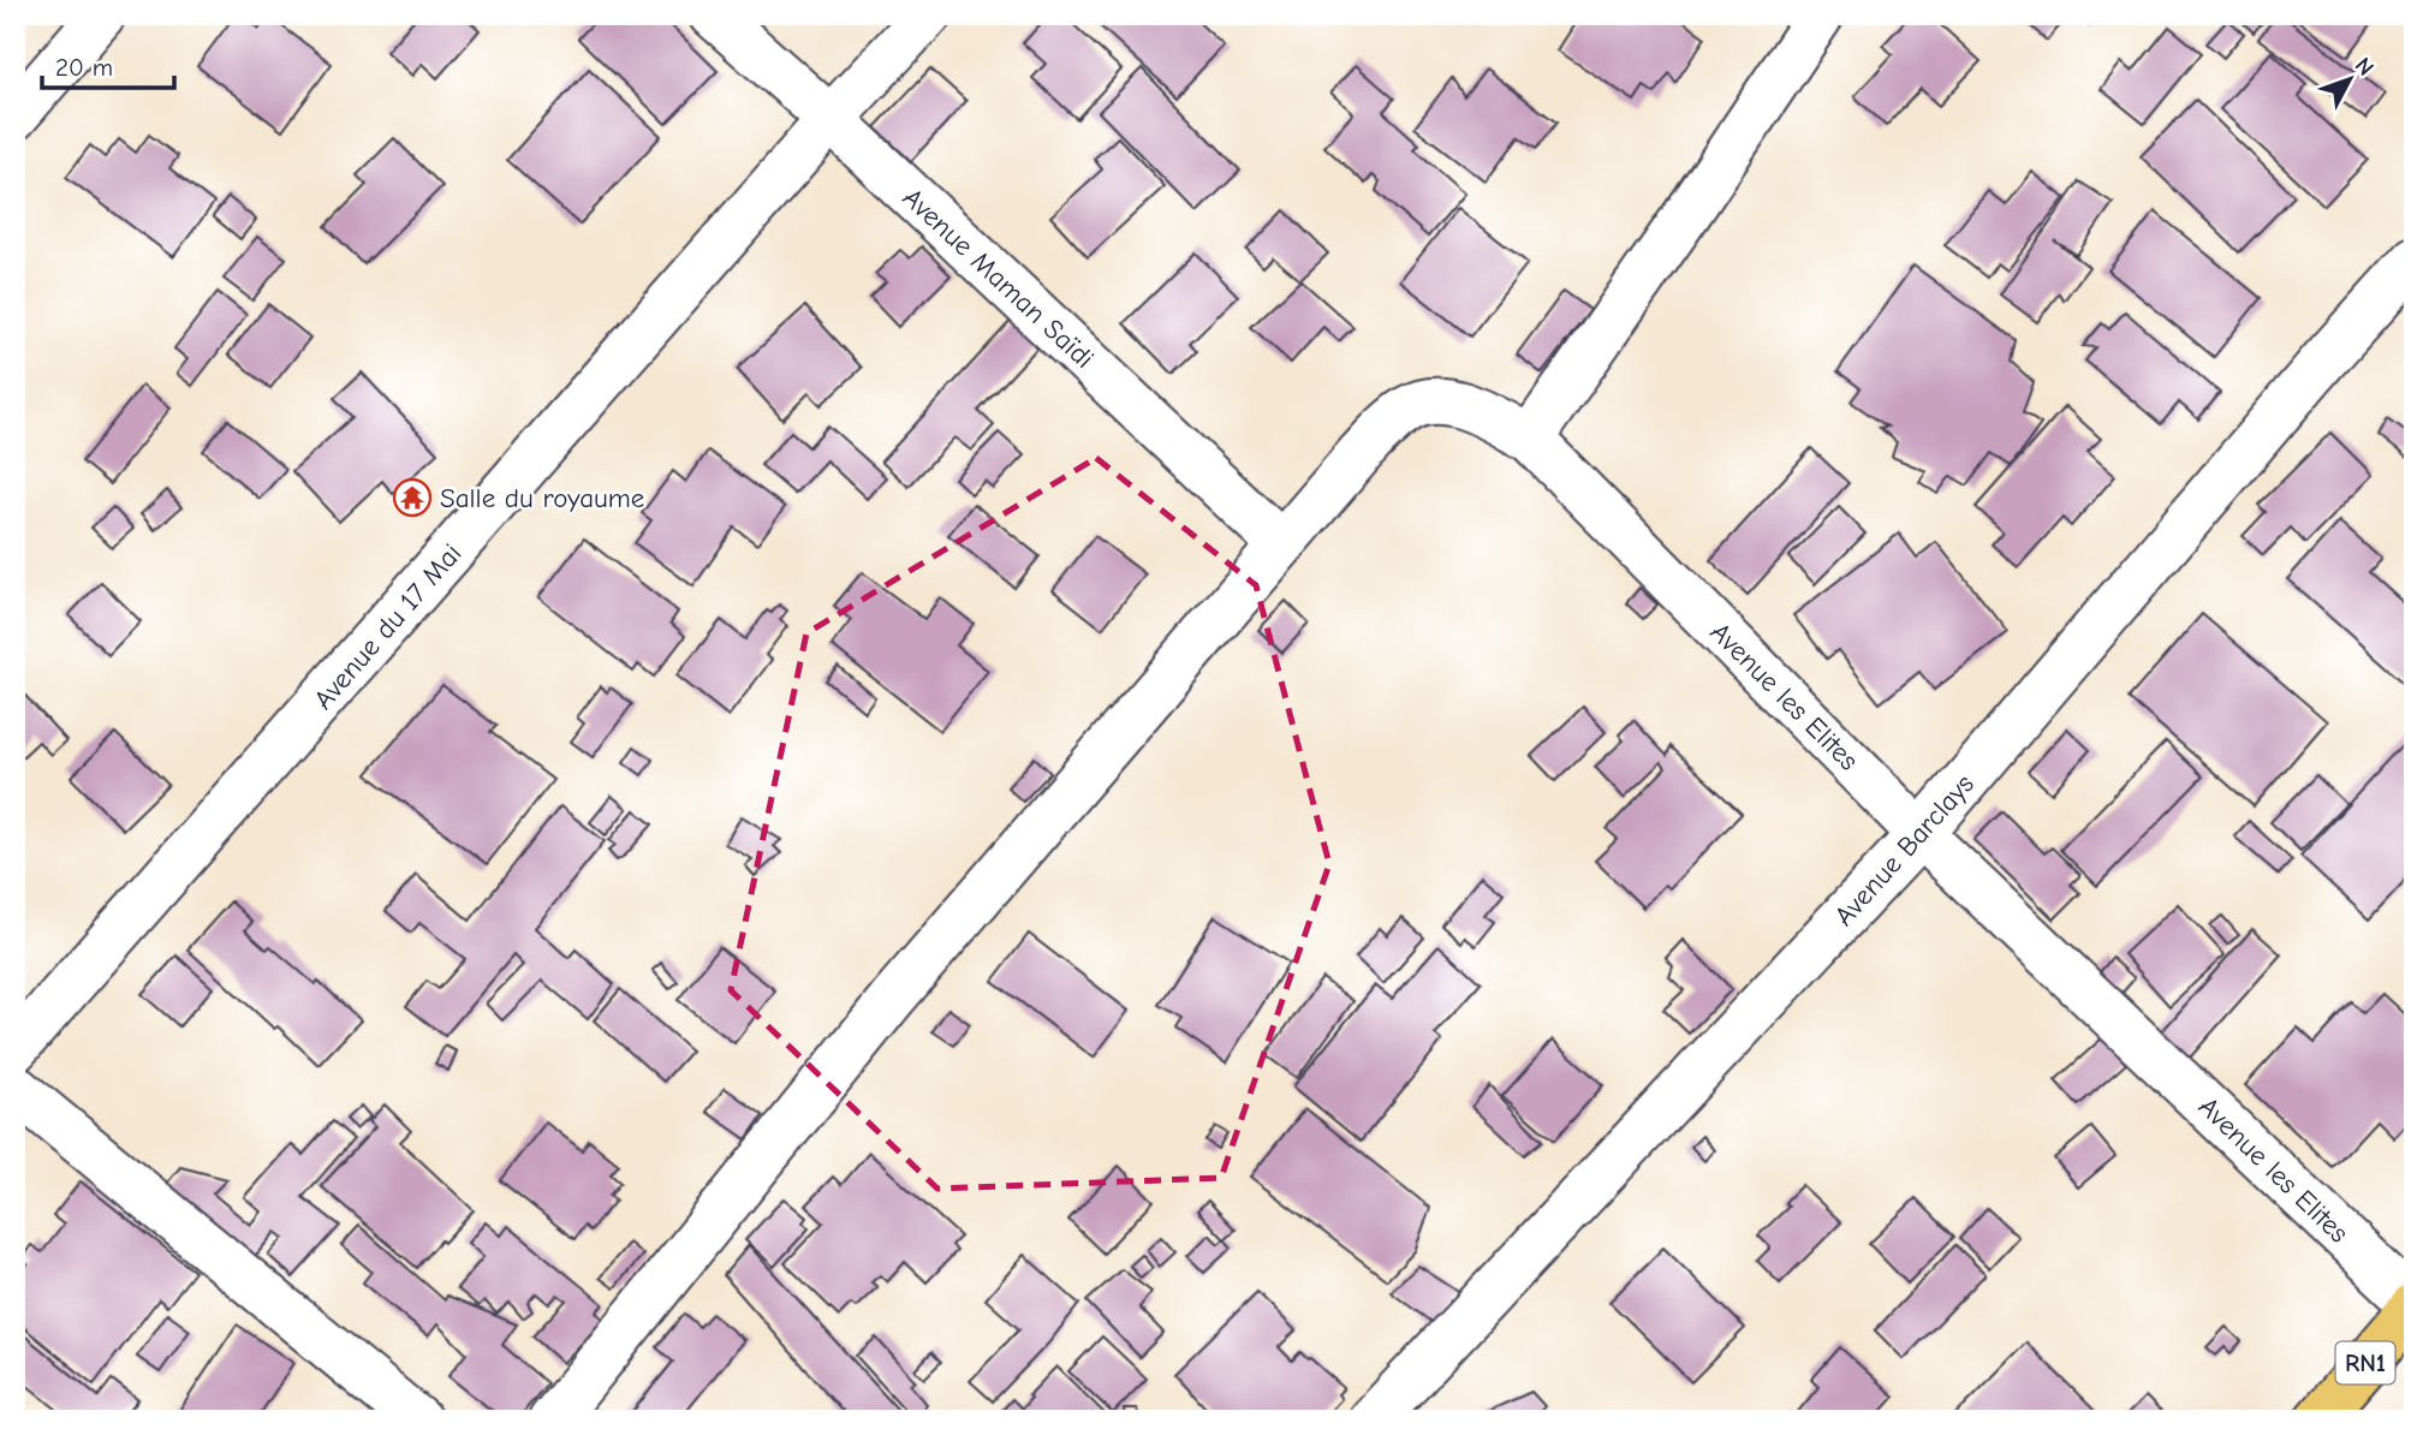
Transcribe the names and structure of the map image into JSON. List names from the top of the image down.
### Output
{
  "streets": {
    "highway": ["RN1"],
    "street": [
      "Avenue Maman Saïdi",
      "Avenue du 17 Mai",
      "Avenue les Elites",
      "Avenue Barclays"
    ]
  },
  "crossings": [
    ["Avenue Maman Saïdi", "Avenue du 17 Mai"],
    ["Avenue Maman Saïdi", "Avenue les Elites"],
    ["Avenue les Elites", "Avenue Barclays"],
    ["Avenue les Elites", "RN1"]
  ],
  "places": {
    "temple": ["Salle du royaume"]
  },
  "scale_bar": "20 m",
  "north": "top right"
}
